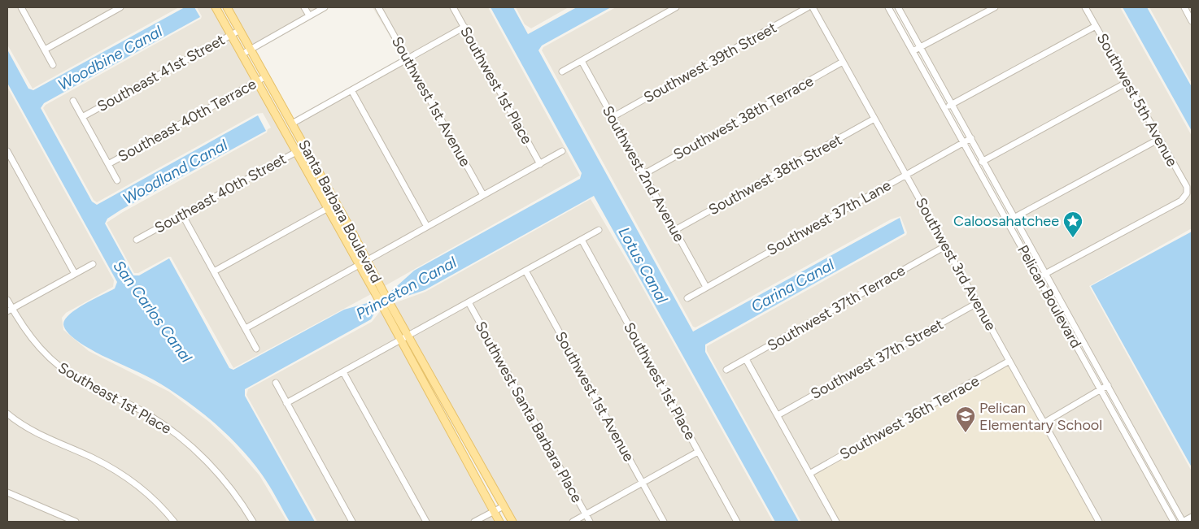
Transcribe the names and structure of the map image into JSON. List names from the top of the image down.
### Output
{
  "streets": {
    "main road": ["Santa Barbara Boulevard"],
    "street": [
      "Southwest 39th Street",
      "Southeast 41st Street",
      "Southwest 1st Place",
      "Southwest 5th Avenue",
      "Southwest 1st Avenue",
      "Southwest 38th Terrace",
      "Southeast 40th Terrace",
      "Southwest 2nd Avenue",
      "Southwest 38th Street",
      "Southeast 40th Street",
      "Southwest 37th Lane",
      "Southwest 3rd Avenue",
      "Pelican Boulevard",
      "Southwest 37th Terrace",
      "Southwest 37th Street",
      "Southeast 1st Place",
      "Southwest Santa Barbara Place",
      "Southwest 36th Terrace"
    ]
  },
  "crossings": [
    ["Southwest 39th Street", "Southwest 2nd Avenue"],
    ["Southeast 41st Street", "Santa Barbara Boulevard"],
    ["Southwest 5th Avenue", "Pelican Boulevard"],
    ["Southwest 38th Terrace", "Southwest 2nd Avenue"],
    ["Southwest 38th Terrace", "Southwest 3rd Avenue"],
    ["Southeast 40th Terrace", "Santa Barbara Boulevard"],
    ["Southwest 2nd Avenue", "Southwest 38th Street"],
    ["Southwest 2nd Avenue", "Southwest 37th Lane"],
    ["Southwest 38th Street", "Southwest 3rd Avenue"],
    ["Southeast 40th Street", "Santa Barbara Boulevard"],
    ["Southwest 37th Lane", "Southwest 3rd Avenue"],
    ["Southwest 37th Lane", "Pelican Boulevard"],
    ["Southwest 3rd Avenue", "Southwest 37th Terrace"],
    ["Southwest 3rd Avenue", "Southwest 37th Street"],
    ["Southwest 3rd Avenue", "Southwest 36th Terrace"]
  ],
  "water": [
    "Woodbine Canal",
    "Woodland Canal",
    "Lotus Canal",
    "Carina Canal",
    "Princeton Canal",
    "San Carlos Canal"
  ],
  "places": {
    "place": ["Caloosahatchee"],
    "school or university": ["Pelican Elementary School"]
  }
}
